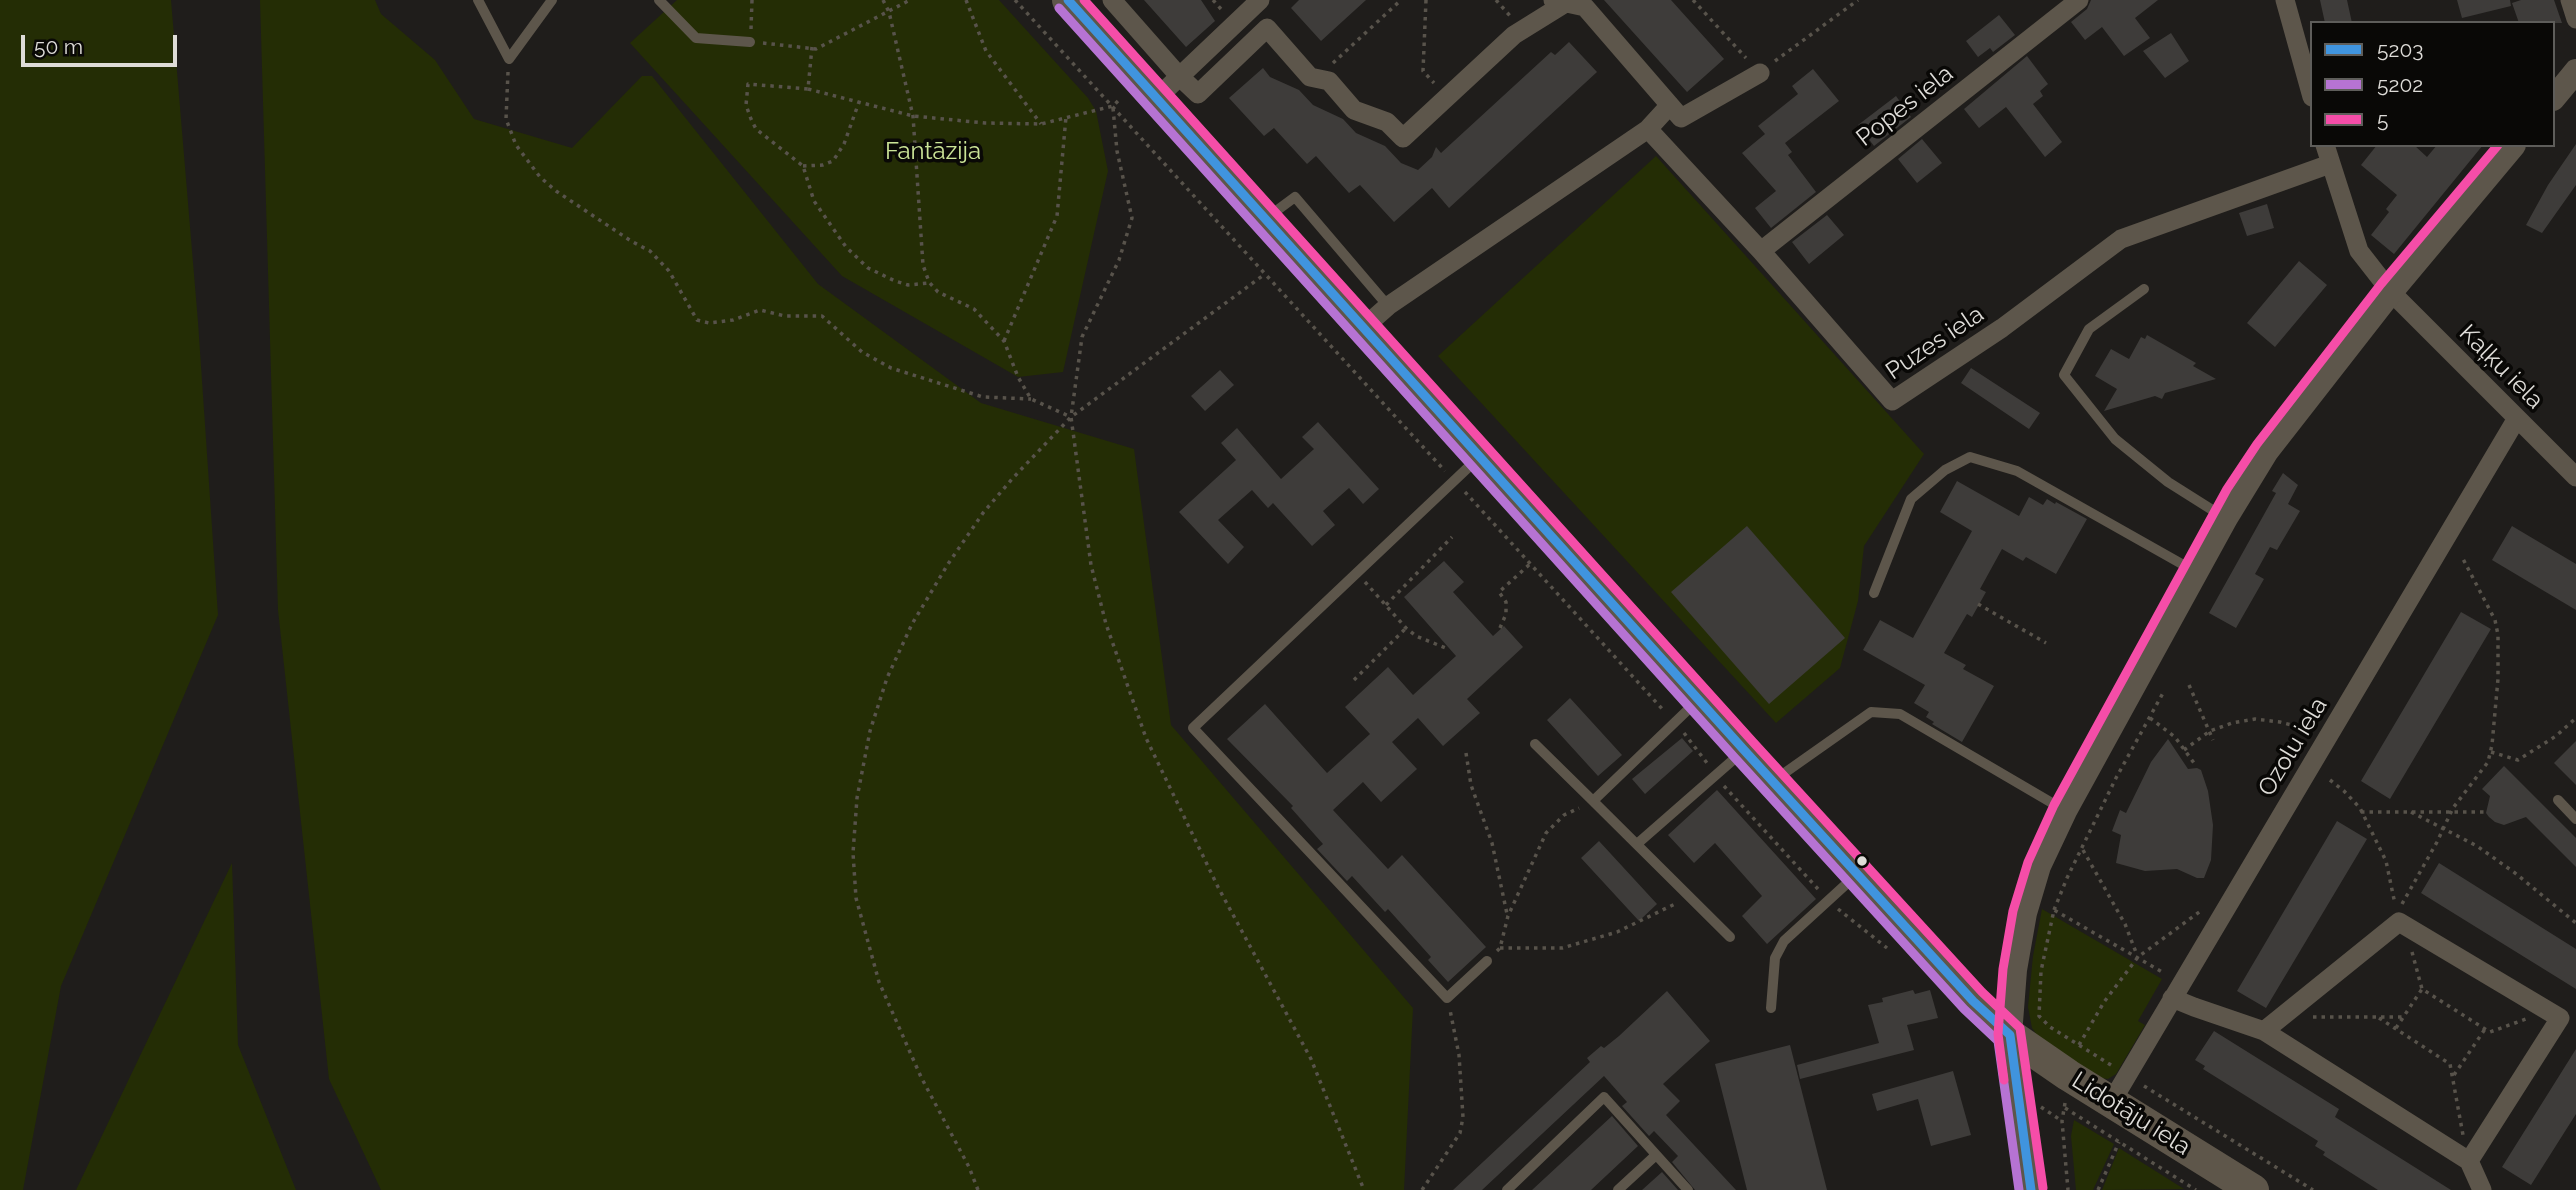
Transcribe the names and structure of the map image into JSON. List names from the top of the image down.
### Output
{
  "streets": {
    "main road": ["Lidotāju iela"],
    "street": [
      "Popes iela",
      "Puzes iela",
      "Kaļķu iela",
      "Ozolu iela"
    ]
  },
  "crossings": [
    ["Popes iela", "Puzes iela"],
    ["Puzes iela", "Kaļķu iela"],
    ["Kaļķu iela", "Ozolu iela"],
    ["Ozolu iela", "Lidotāju iela"]
  ],
  "parks": ["Fantāzija"],
  "lines": ["transit line 5203", "transit line 5", "transit line 5202"],
  "legend": ["5203", "5202", "5"],
  "scale_bar": "50 m"
}
